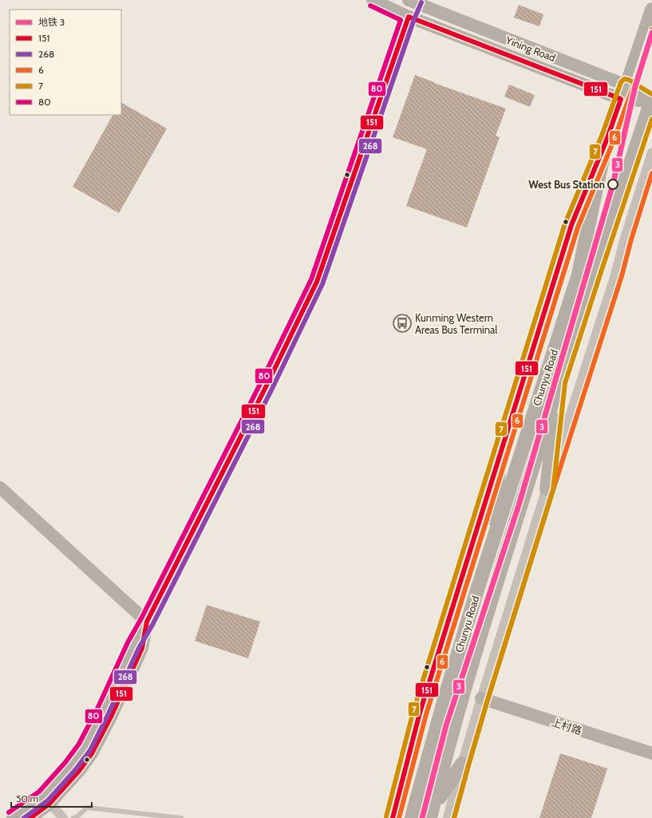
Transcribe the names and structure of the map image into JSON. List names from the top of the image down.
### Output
{
  "streets": {
    "main road": ["Yining Road", "Chunyu Road", "上村路"]
  },
  "crossings": [
    ["Yining Road", "Chunyu Road"]
  ],
  "places": {
    "other": ["West Bus Station"],
    "bus stop": ["Kunming Western Areas Bus Terminal"]
  },
  "lines": [
    "transit line 268",
    "transit line 80",
    "transit line 151",
    "transit line 6",
    "metro line 3",
    "transit line 7"
  ],
  "legend": [
    "地铁 3",
    "151",
    "268",
    "6",
    "7",
    "80"
  ],
  "scale_bar": "50 m"
}
